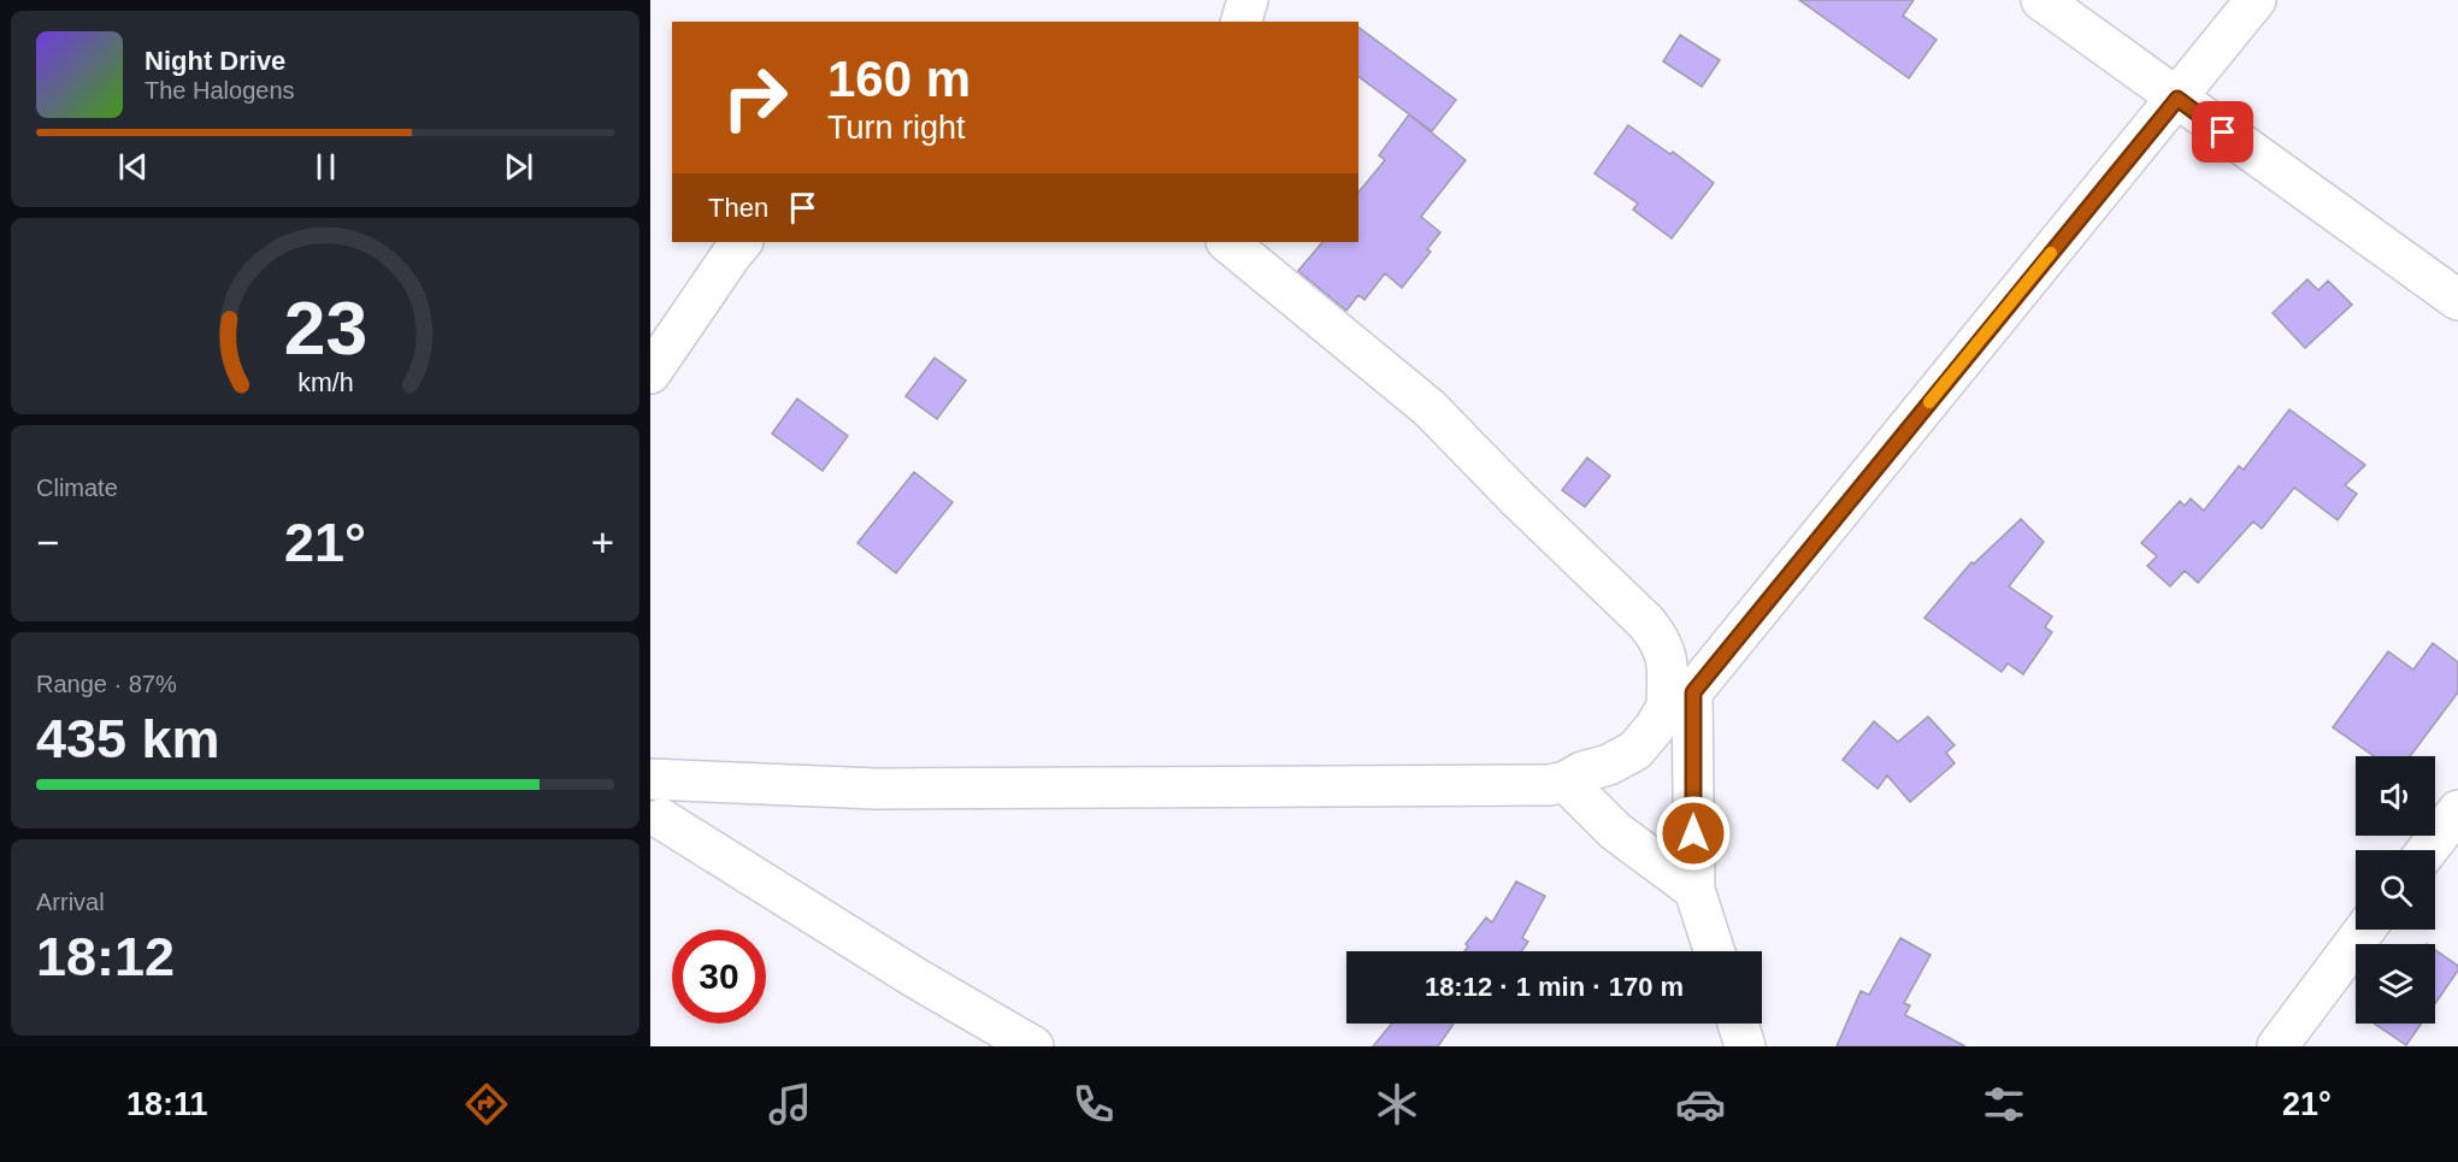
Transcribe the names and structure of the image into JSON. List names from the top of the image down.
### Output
{
  "page": {
    "turn": ["160 m", "Turn right"],
    "song": ["Night Drive", "The Halogens"],
    "then": "Then",
    "tile": [
      "Climate",
      ["Range · 87%", "435 km"],
      ["Arrival", "18:12"]
    ],
    "heat": ["−", "21°", "+"],
    "limit": "30",
    "trip": "18:12 · 1 min · 170 m",
    "tabs": ["18:11", "21°"],
    "gauge": ["23", "km/h"]
  }
}
